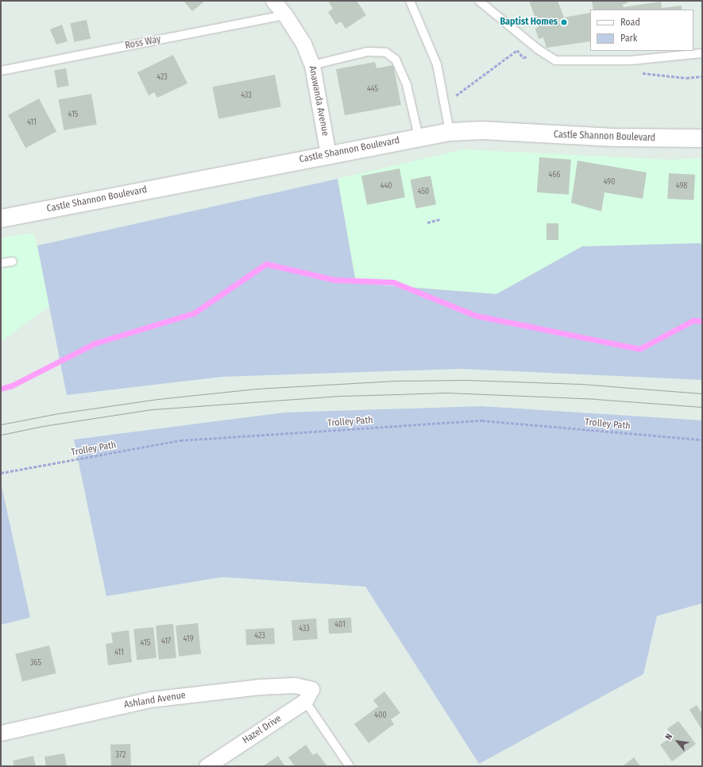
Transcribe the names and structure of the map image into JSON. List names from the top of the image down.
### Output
{
  "streets": {
    "street": [
      "Anawanda Avenue",
      "Castle Shannon Boulevard",
      "Ashland Avenue",
      "Hazel Drive"
    ],
    "lane": ["Ross Way"],
    "path": ["Trolley Path"]
  },
  "crossings": [
    ["Ross Way", "Anawanda Avenue"],
    ["Anawanda Avenue", "Castle Shannon Boulevard"],
    ["Ashland Avenue", "Hazel Drive"]
  ],
  "places": ["Baptist Homes"],
  "house_numbers": [
    "423",
    "445",
    "433",
    "415",
    "411",
    "466",
    "490",
    "440",
    "498",
    "450",
    "401",
    "433",
    "423",
    "419",
    "417",
    "415",
    "411",
    "365",
    "400",
    "372"
  ],
  "legend": ["Road", "Park"],
  "north": "top left"
}
